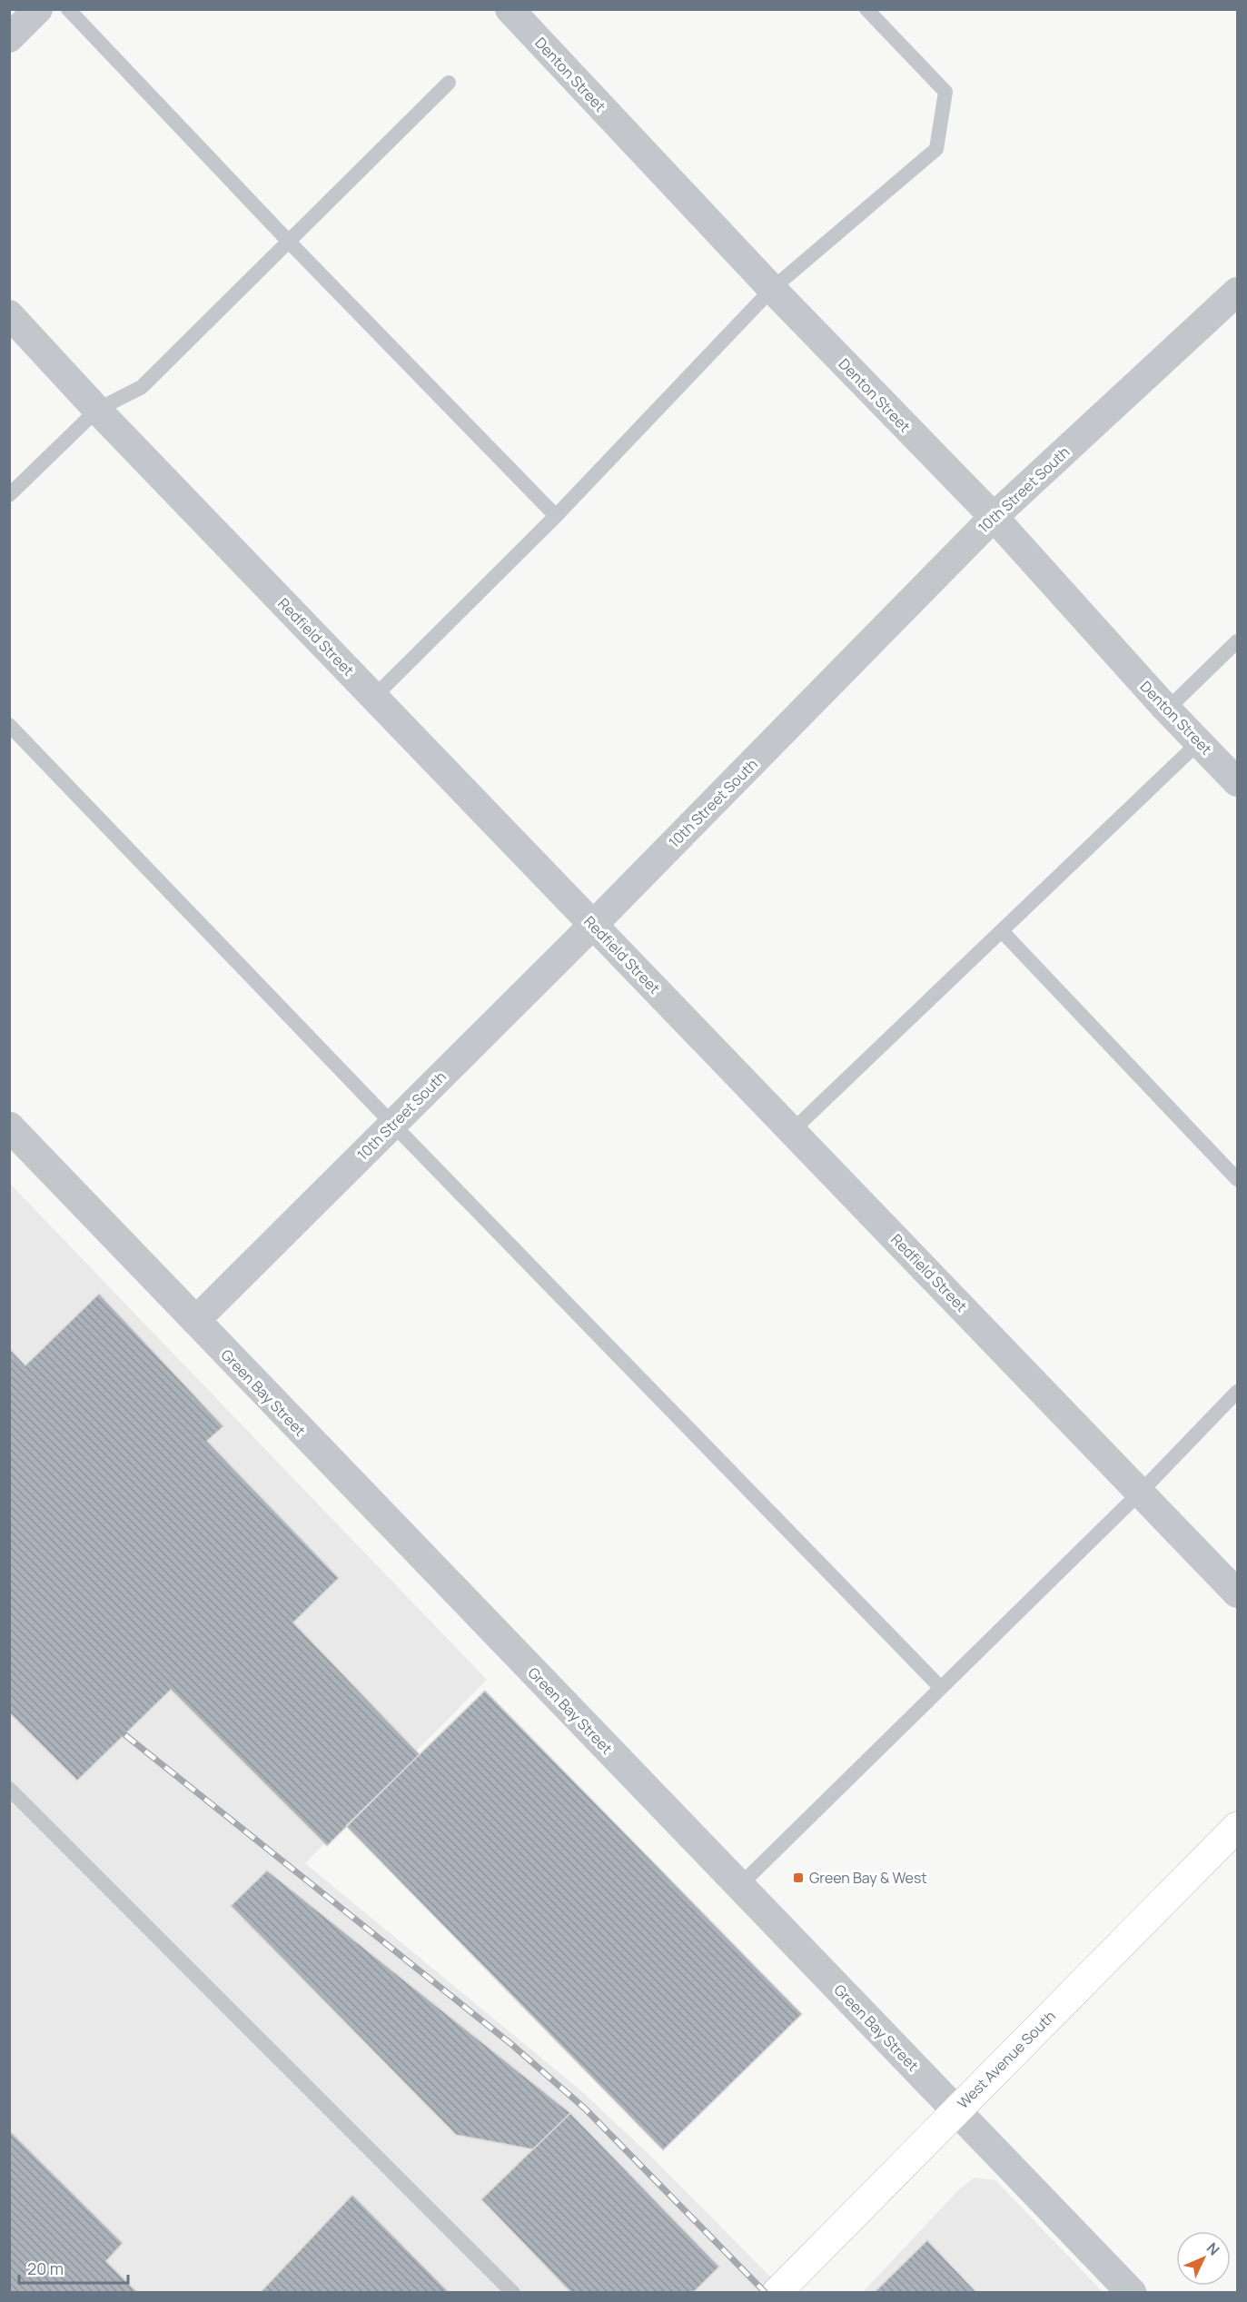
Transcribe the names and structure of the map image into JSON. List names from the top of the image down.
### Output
{
  "streets": {
    "main road": ["West Avenue South"],
    "street": [
      "Denton Street",
      "10th Street South",
      "Redfield Street",
      "Green Bay Street"
    ]
  },
  "crossings": [
    ["Denton Street", "10th Street South"],
    ["10th Street South", "Redfield Street"],
    ["10th Street South", "Green Bay Street"],
    ["Green Bay Street", "West Avenue South"]
  ],
  "places": {
    "transit": ["Green Bay & West"]
  },
  "scale_bar": "20 m",
  "north": "top right"
}
